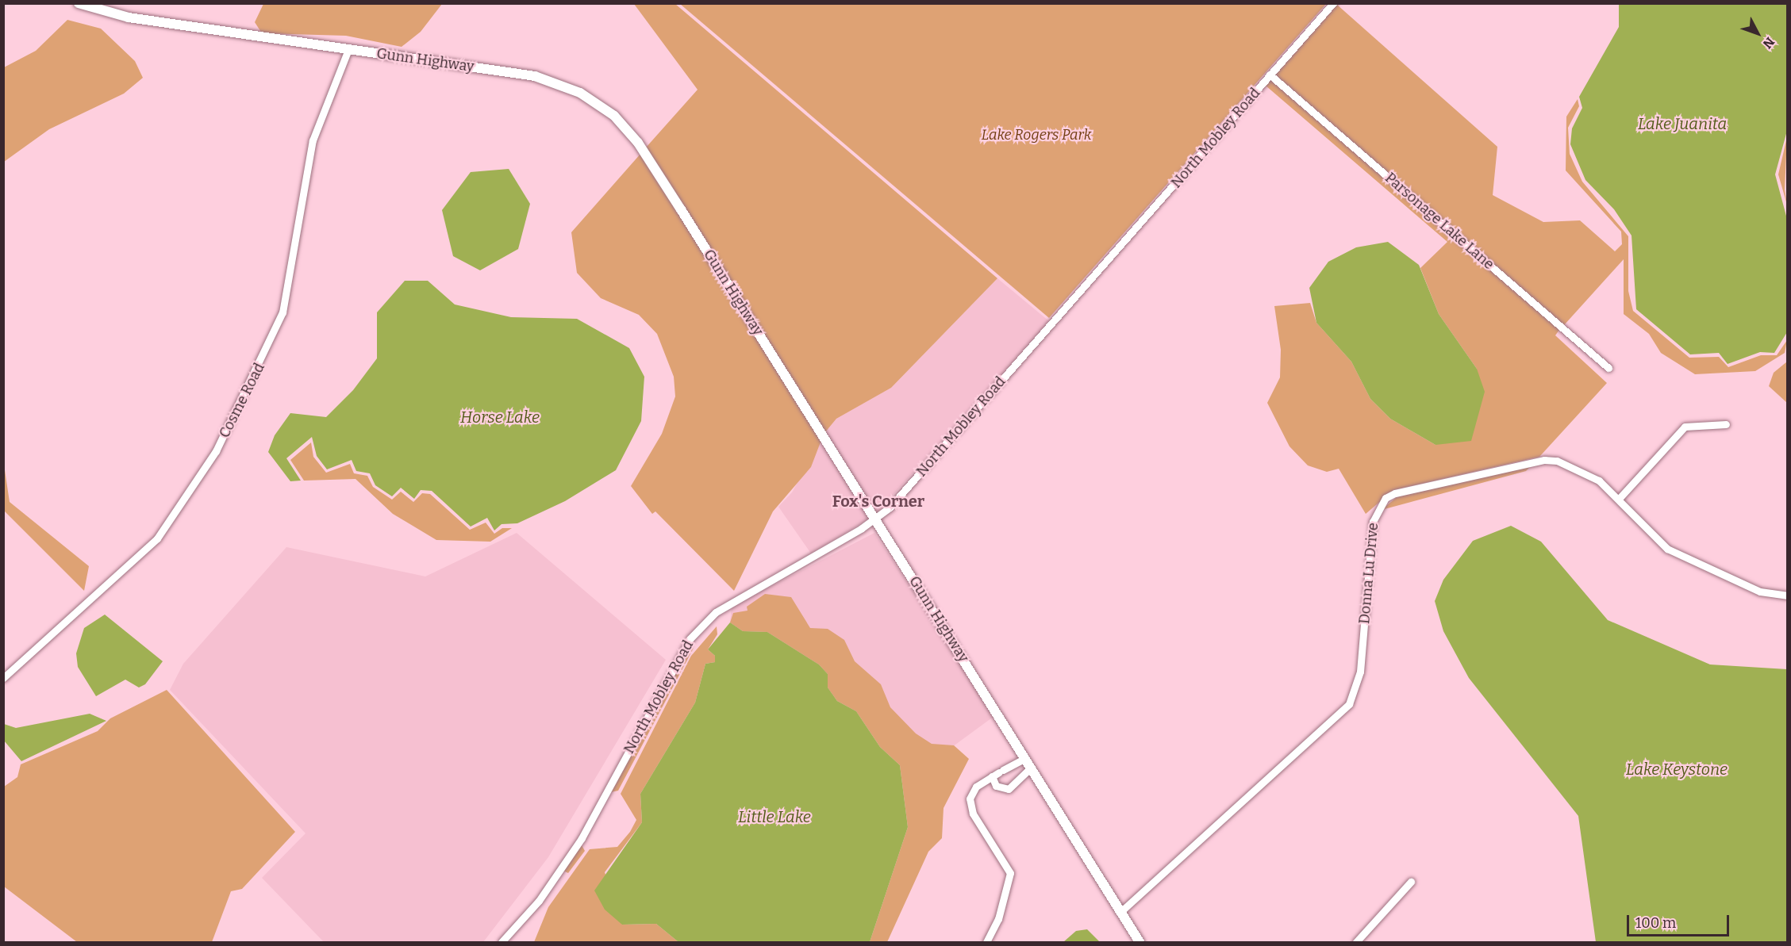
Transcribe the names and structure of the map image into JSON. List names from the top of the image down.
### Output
{
  "streets": {
    "main road": ["Gunn Highway"],
    "street": [
      "North Mobley Road",
      "Parsonage Lake Lane",
      "Cosme Road",
      "Donna Lu Drive"
    ]
  },
  "crossings": [
    ["Gunn Highway", "North Mobley Road"],
    ["Gunn Highway", "Cosme Road"],
    ["Gunn Highway", "Donna Lu Drive"],
    ["North Mobley Road", "Parsonage Lake Lane"]
  ],
  "districts": ["Fox's Corner"],
  "water": [
    "Lake Juanita",
    "Horse Lake",
    "Lake Keystone",
    "Little Lake"
  ],
  "parks": ["Lake Rogers Park"],
  "scale_bar": "100 m",
  "north": "bottom right"
}
